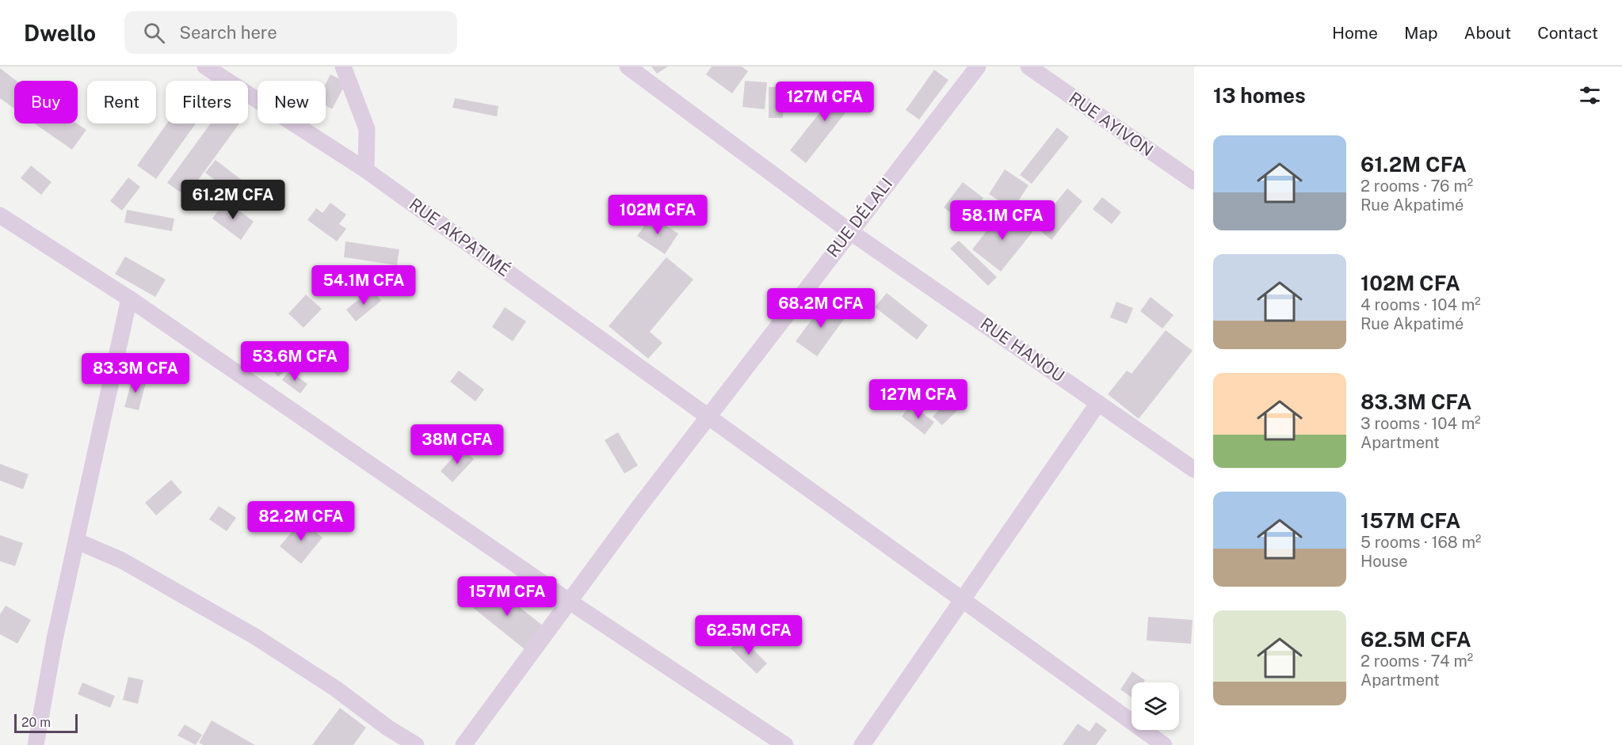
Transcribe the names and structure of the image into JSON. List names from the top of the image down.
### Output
{
  "streets": {
    "street": [
      "RUE AYIVON",
      "RUE DÉLALI",
      "RUE AKPATIMÉ",
      "RUE HANOU"
    ]
  },
  "crossings": [
    ["RUE DÉLALI", "RUE AKPATIMÉ"],
    ["RUE DÉLALI", "RUE HANOU"]
  ],
  "scale_bar": "20 m",
  "page": {
    "header": "Dwello",
    "search": "Search here",
    "nav": [
      "Home",
      "Map",
      "About",
      "Contact"
    ],
    "heading": "13 homes",
    "chip": [
      "Buy",
      "Rent",
      "Filters",
      "New"
    ],
    "price": [
      "127M CFA",
      "61.2M CFA",
      "102M CFA",
      "58.1M CFA",
      "54.1M CFA",
      "68.2M CFA",
      "53.6M CFA",
      "83.3M CFA",
      "127M CFA",
      "38M CFA",
      "82.2M CFA",
      "157M CFA",
      "62.5M CFA"
    ],
    "list": [
      {
        "name": "61.2M CFA",
        "note": "2 rooms · 76 m² · Rue Akpatimé"
      },
      {
        "name": "102M CFA",
        "note": "4 rooms · 104 m² · Rue Akpatimé"
      },
      {
        "name": "83.3M CFA",
        "note": "3 rooms · 104 m² · Apartment"
      },
      {
        "name": "157M CFA",
        "note": "5 rooms · 168 m² · House"
      },
      {
        "name": "62.5M CFA",
        "note": "2 rooms · 74 m² · Apartment"
      }
    ],
    "scale": "20 m"
  }
}
